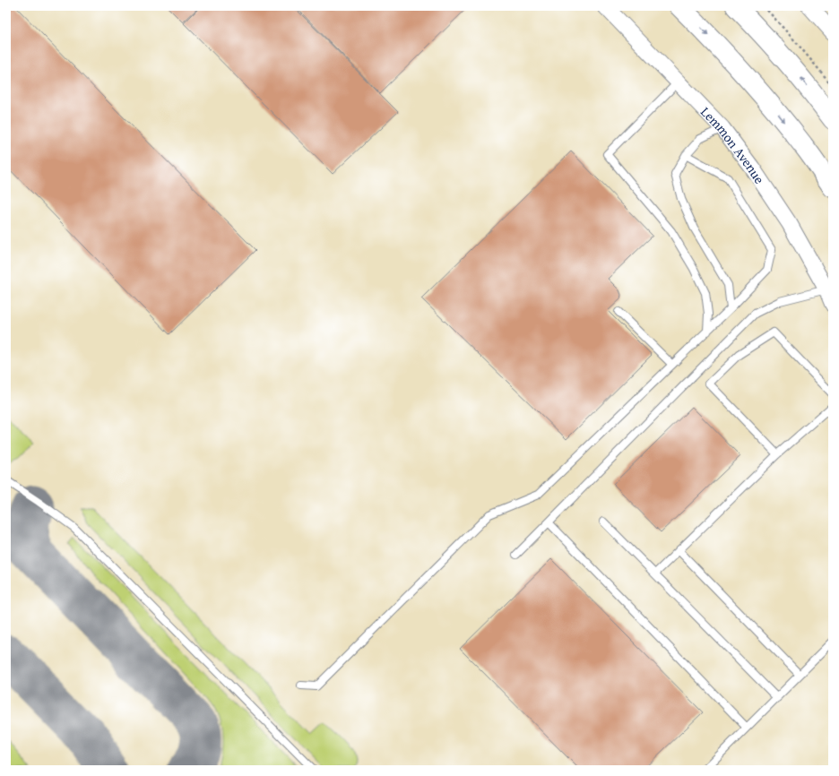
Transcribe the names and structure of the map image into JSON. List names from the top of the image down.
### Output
{
  "streets": {
    "street": ["Lemmon Avenue"]
  }
}
